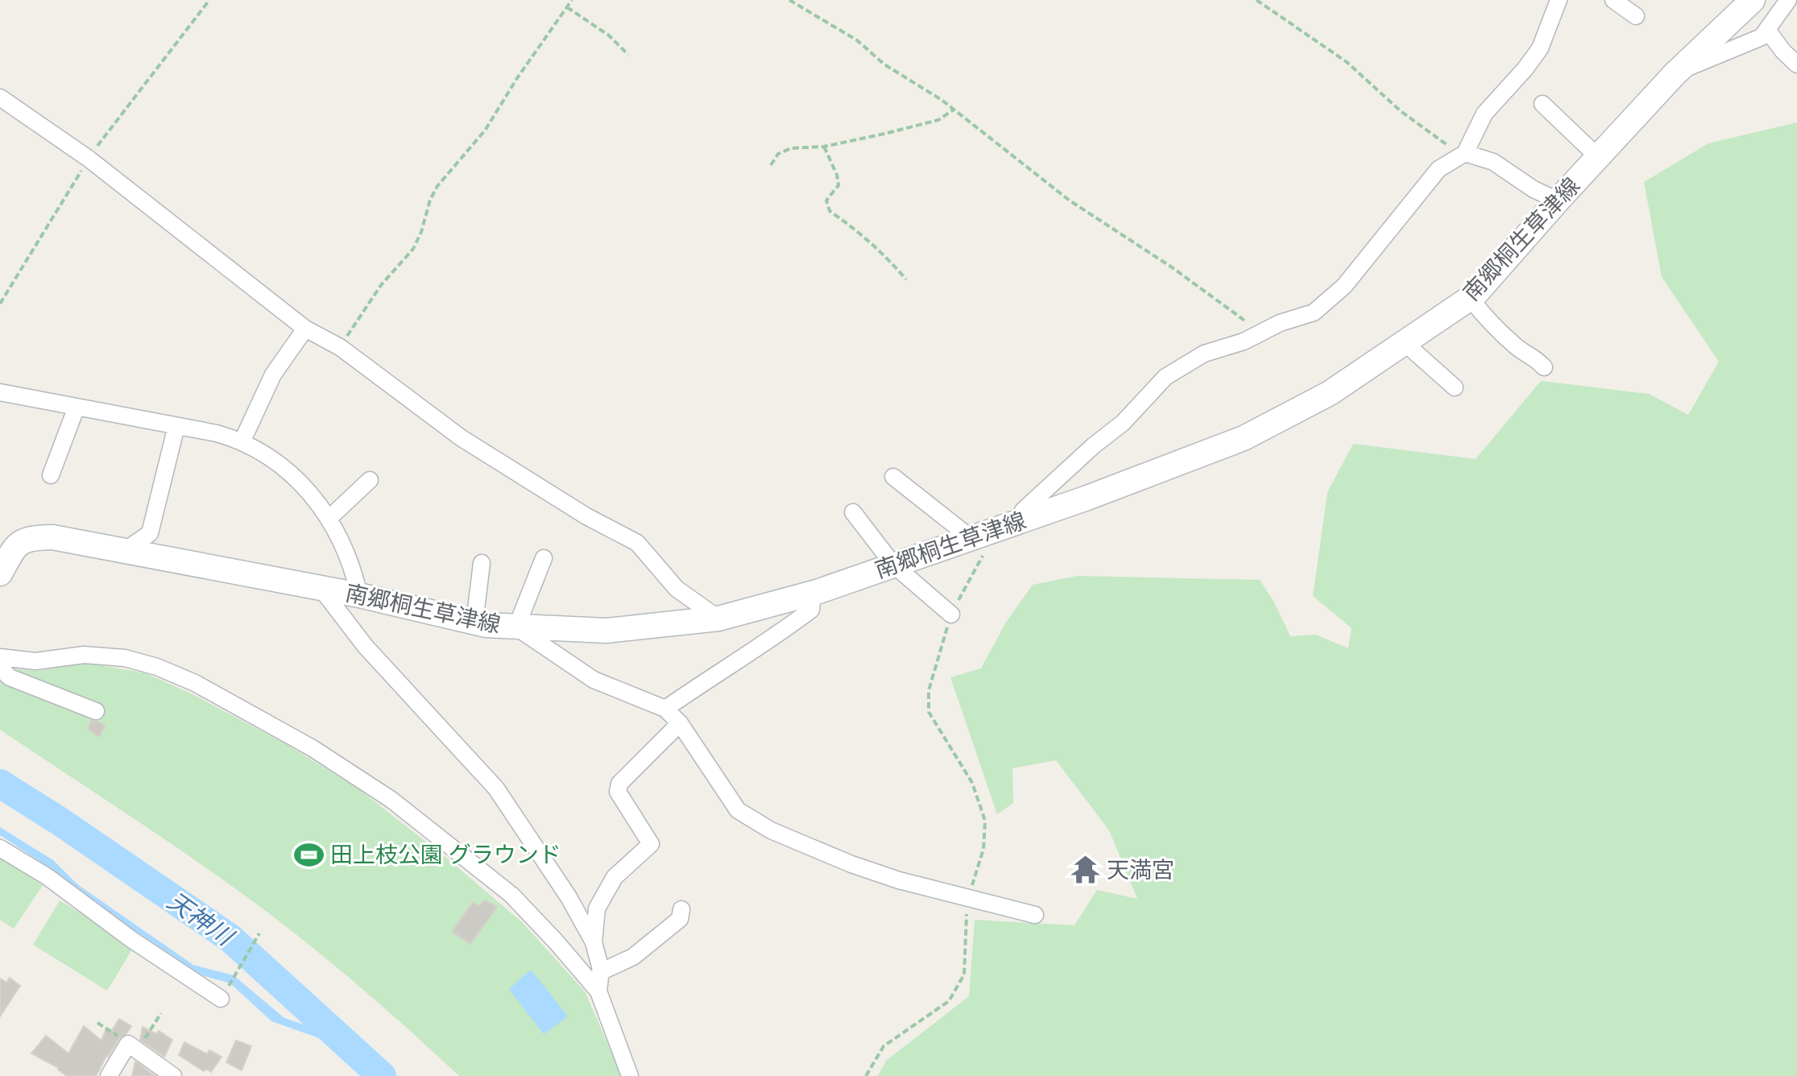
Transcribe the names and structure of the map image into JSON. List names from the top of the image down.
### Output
{
  "streets": {
    "main road": ["南郷桐生草津線"]
  },
  "water": ["天神川"],
  "places": {
    "sports": ["田上枝公園 グラウンド"],
    "temple": ["天満宮"]
  }
}
